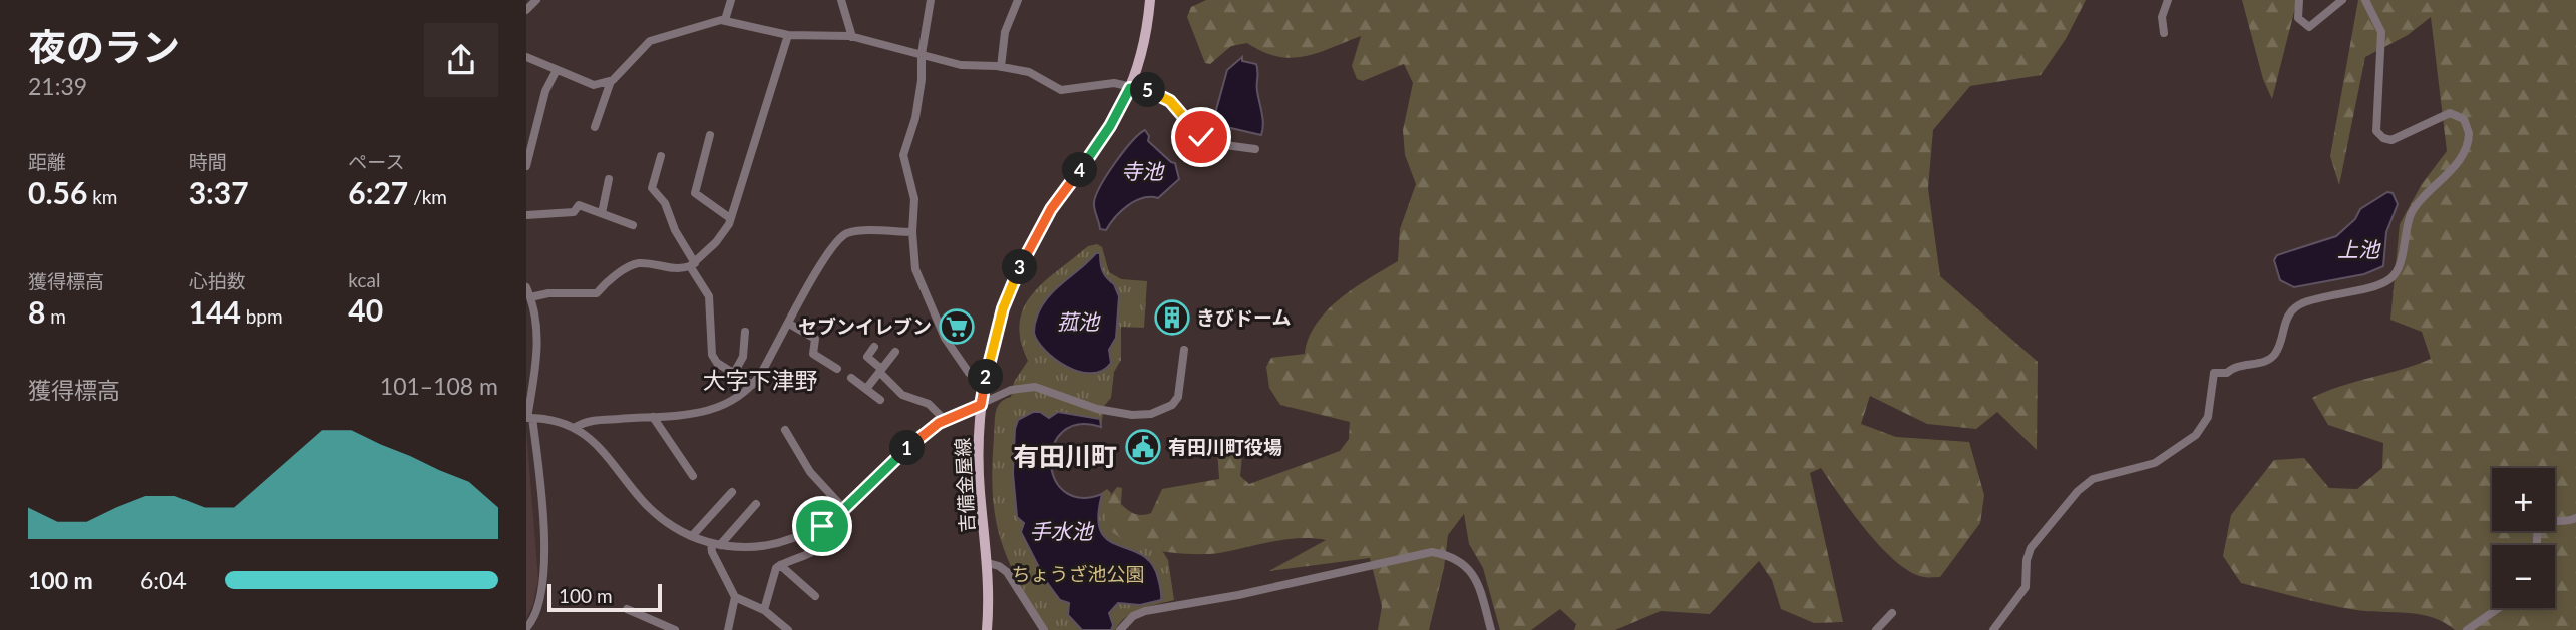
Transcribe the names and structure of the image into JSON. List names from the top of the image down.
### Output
{
  "streets": {
    "main road": ["吉備金屋線"]
  },
  "districts": ["大字下津野", "有田川町"],
  "water": [
    "寺池",
    "上池",
    "菰池",
    "手水池"
  ],
  "parks": ["ちょうざ池公園"],
  "places": {
    "building": ["きびドーム"],
    "supermarket": ["セブンイレブン"],
    "public building": ["有田川町役場"]
  },
  "scale_bar": "100 m",
  "page": {
    "heading": ["夜のラン", "21:39"],
    "pins": [
      "5",
      "4",
      "3",
      "2",
      "1"
    ],
    "stats": [
      ["距離", "0.56 km"],
      ["時間", "3:37"],
      ["ペース", "6:27 /km"],
      ["獲得標高", "8 m"],
      ["心拍数", "144 bpm"],
      ["kcal", "40"]
    ],
    "chart": ["獲得標高", "101–108 m"],
    "map_buttons": ["+", "−"],
    "list": [
      {
        "name": "100 m",
        "note": "6:04"
      }
    ],
    "scale": "100 m"
  }
}
